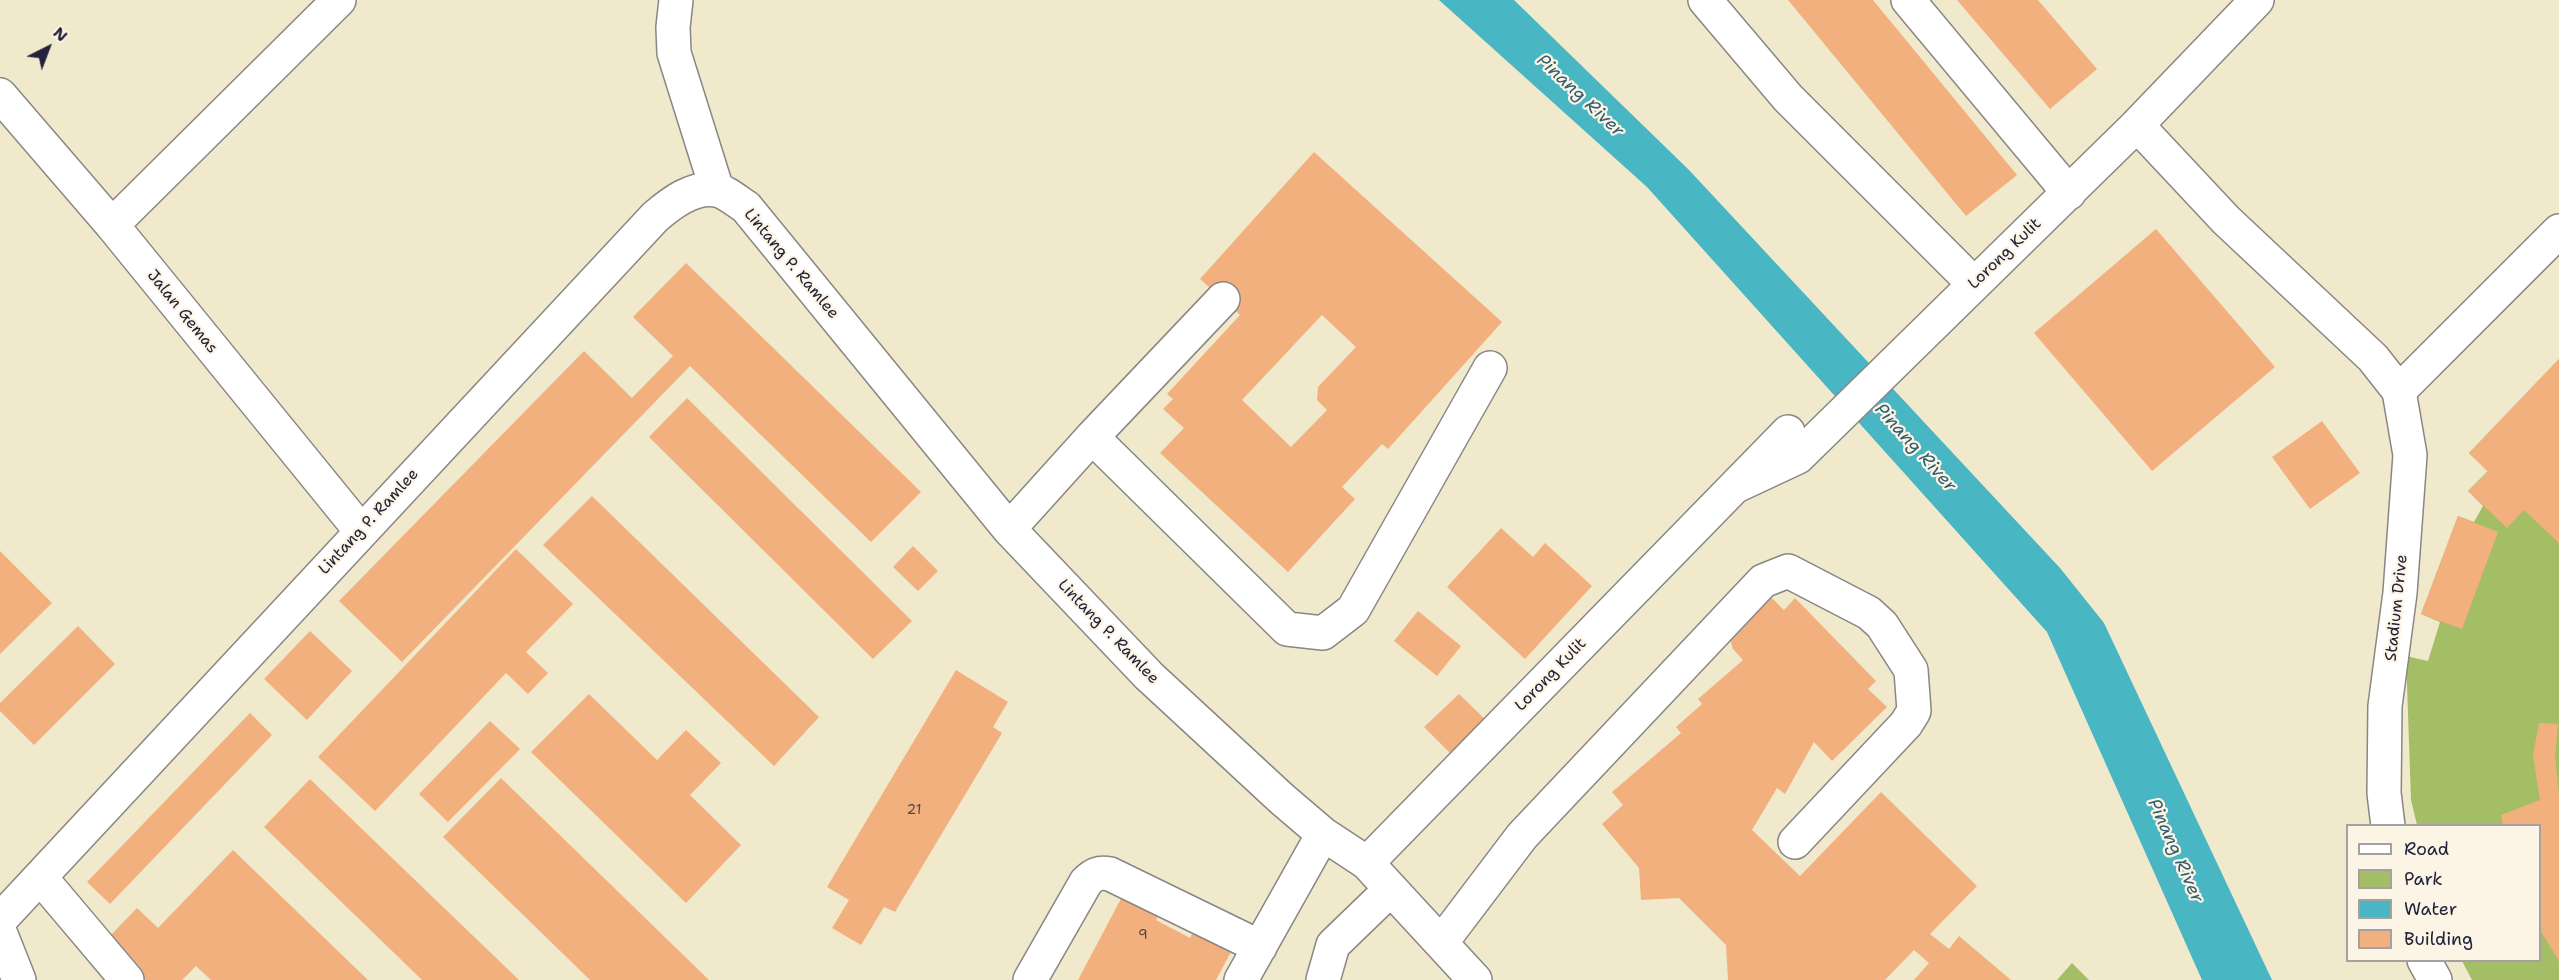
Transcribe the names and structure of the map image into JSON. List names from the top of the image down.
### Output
{
  "streets": {
    "street": [
      "Lorong Kulit",
      "Lintang P. Ramlee",
      "Jalan Gemas",
      "Stadium Drive"
    ]
  },
  "crossings": [
    ["Lorong Kulit", "Lintang P. Ramlee"],
    ["Lorong Kulit", "Stadium Drive"],
    ["Lintang P. Ramlee", "Jalan Gemas"]
  ],
  "water": ["Pinang River"],
  "house_numbers": ["21", "9"],
  "legend": [
    "Road",
    "Park",
    "Water",
    "Building"
  ],
  "north": "top right"
}
